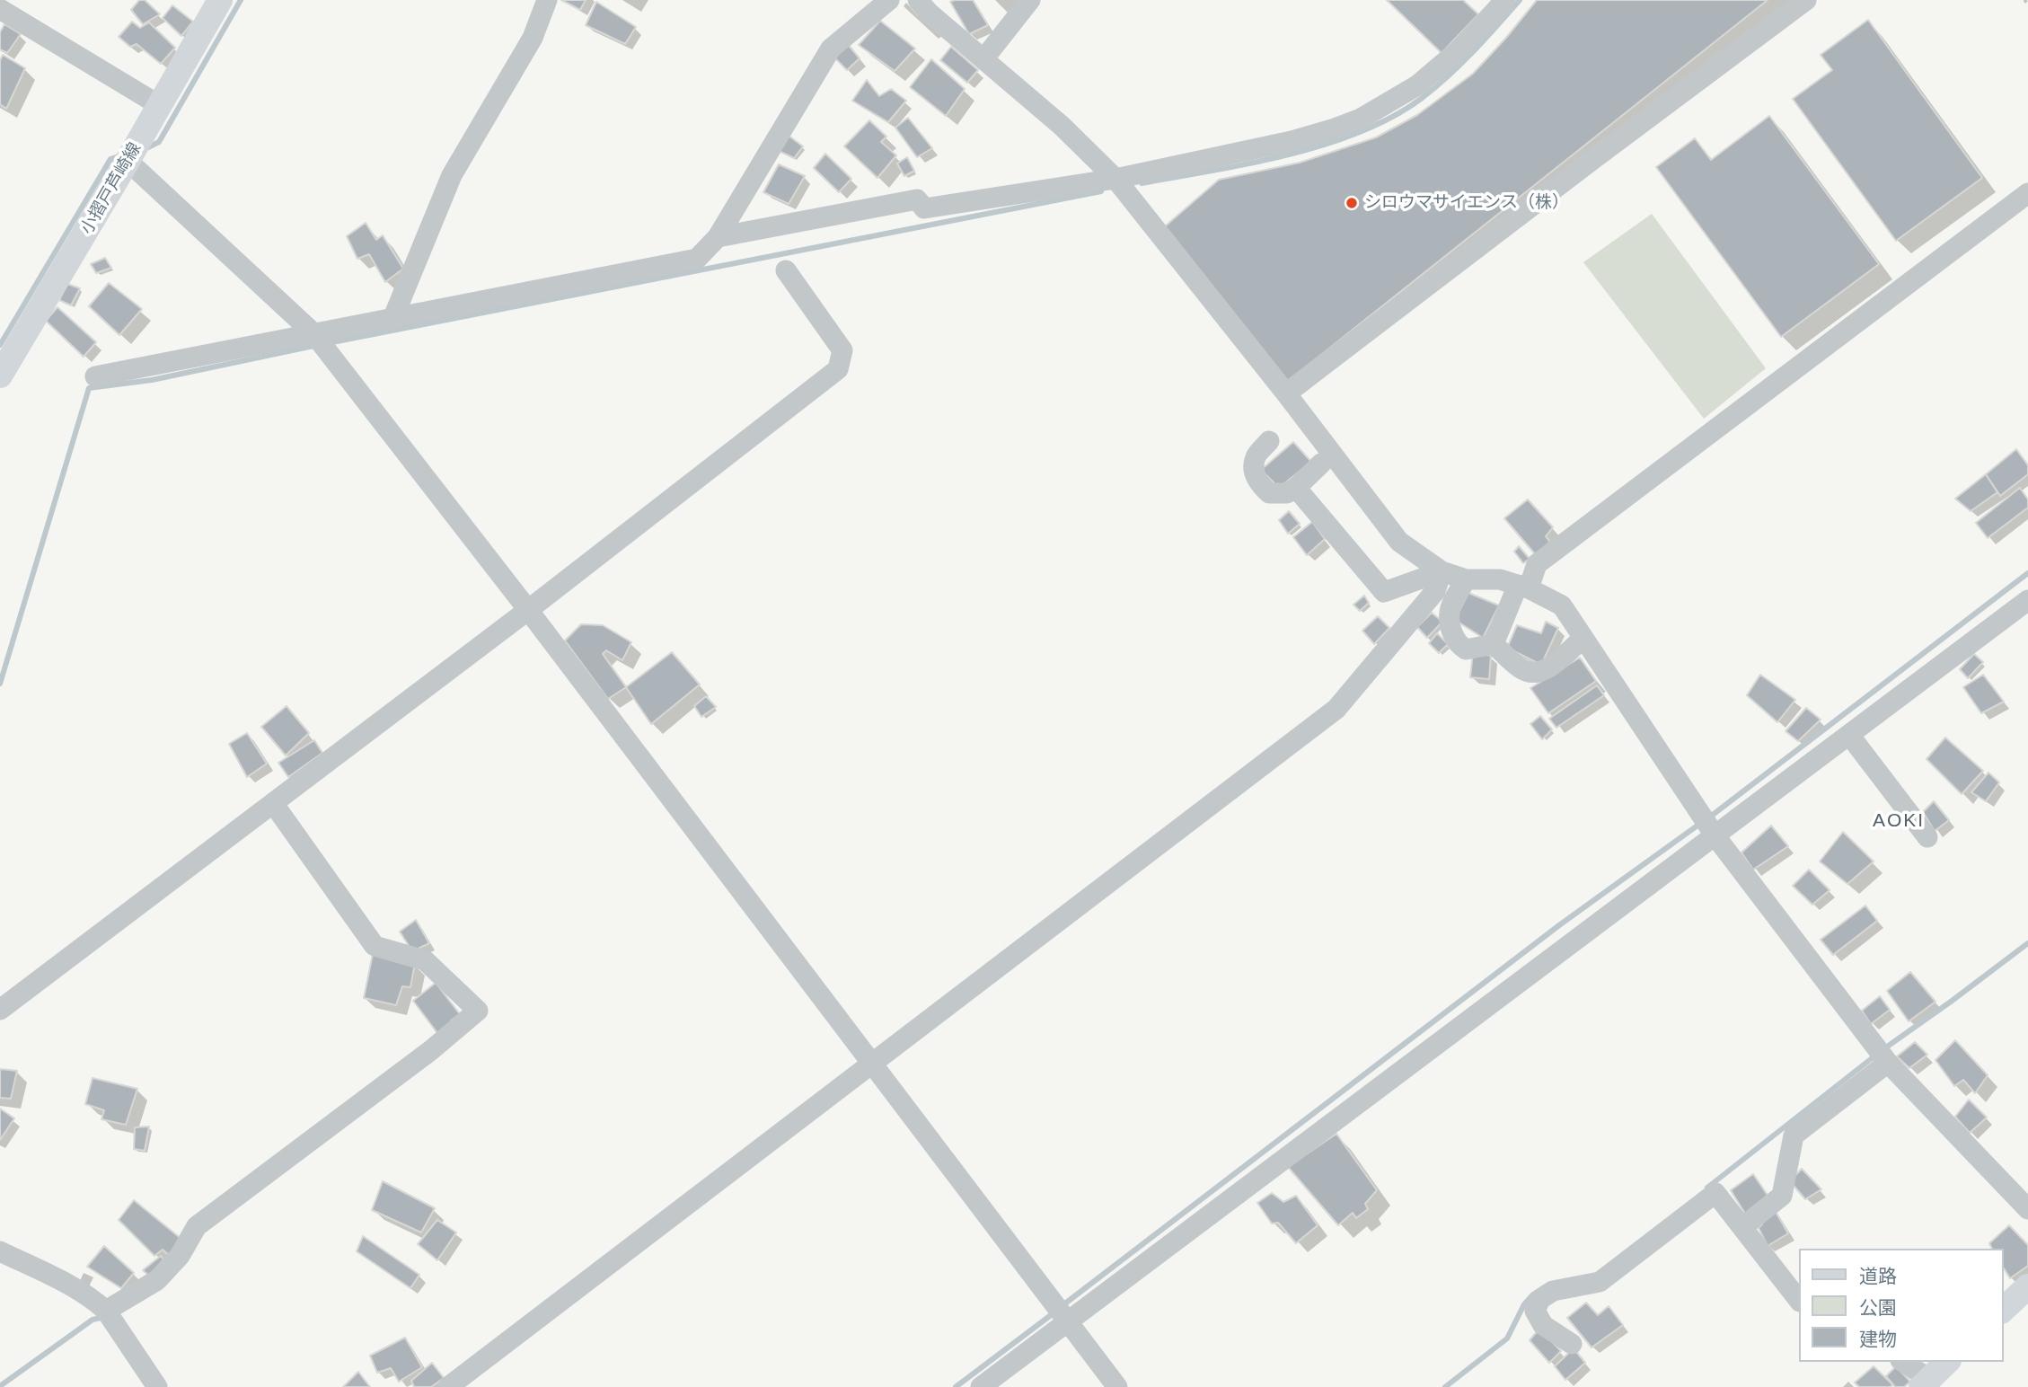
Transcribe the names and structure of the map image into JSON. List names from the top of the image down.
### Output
{
  "streets": {
    "main road": ["小摺戸芦崎線"]
  },
  "districts": ["AOKI"],
  "places": ["シロウマサイエンス（株）"],
  "legend": ["道路", "公園", "建物"]
}
